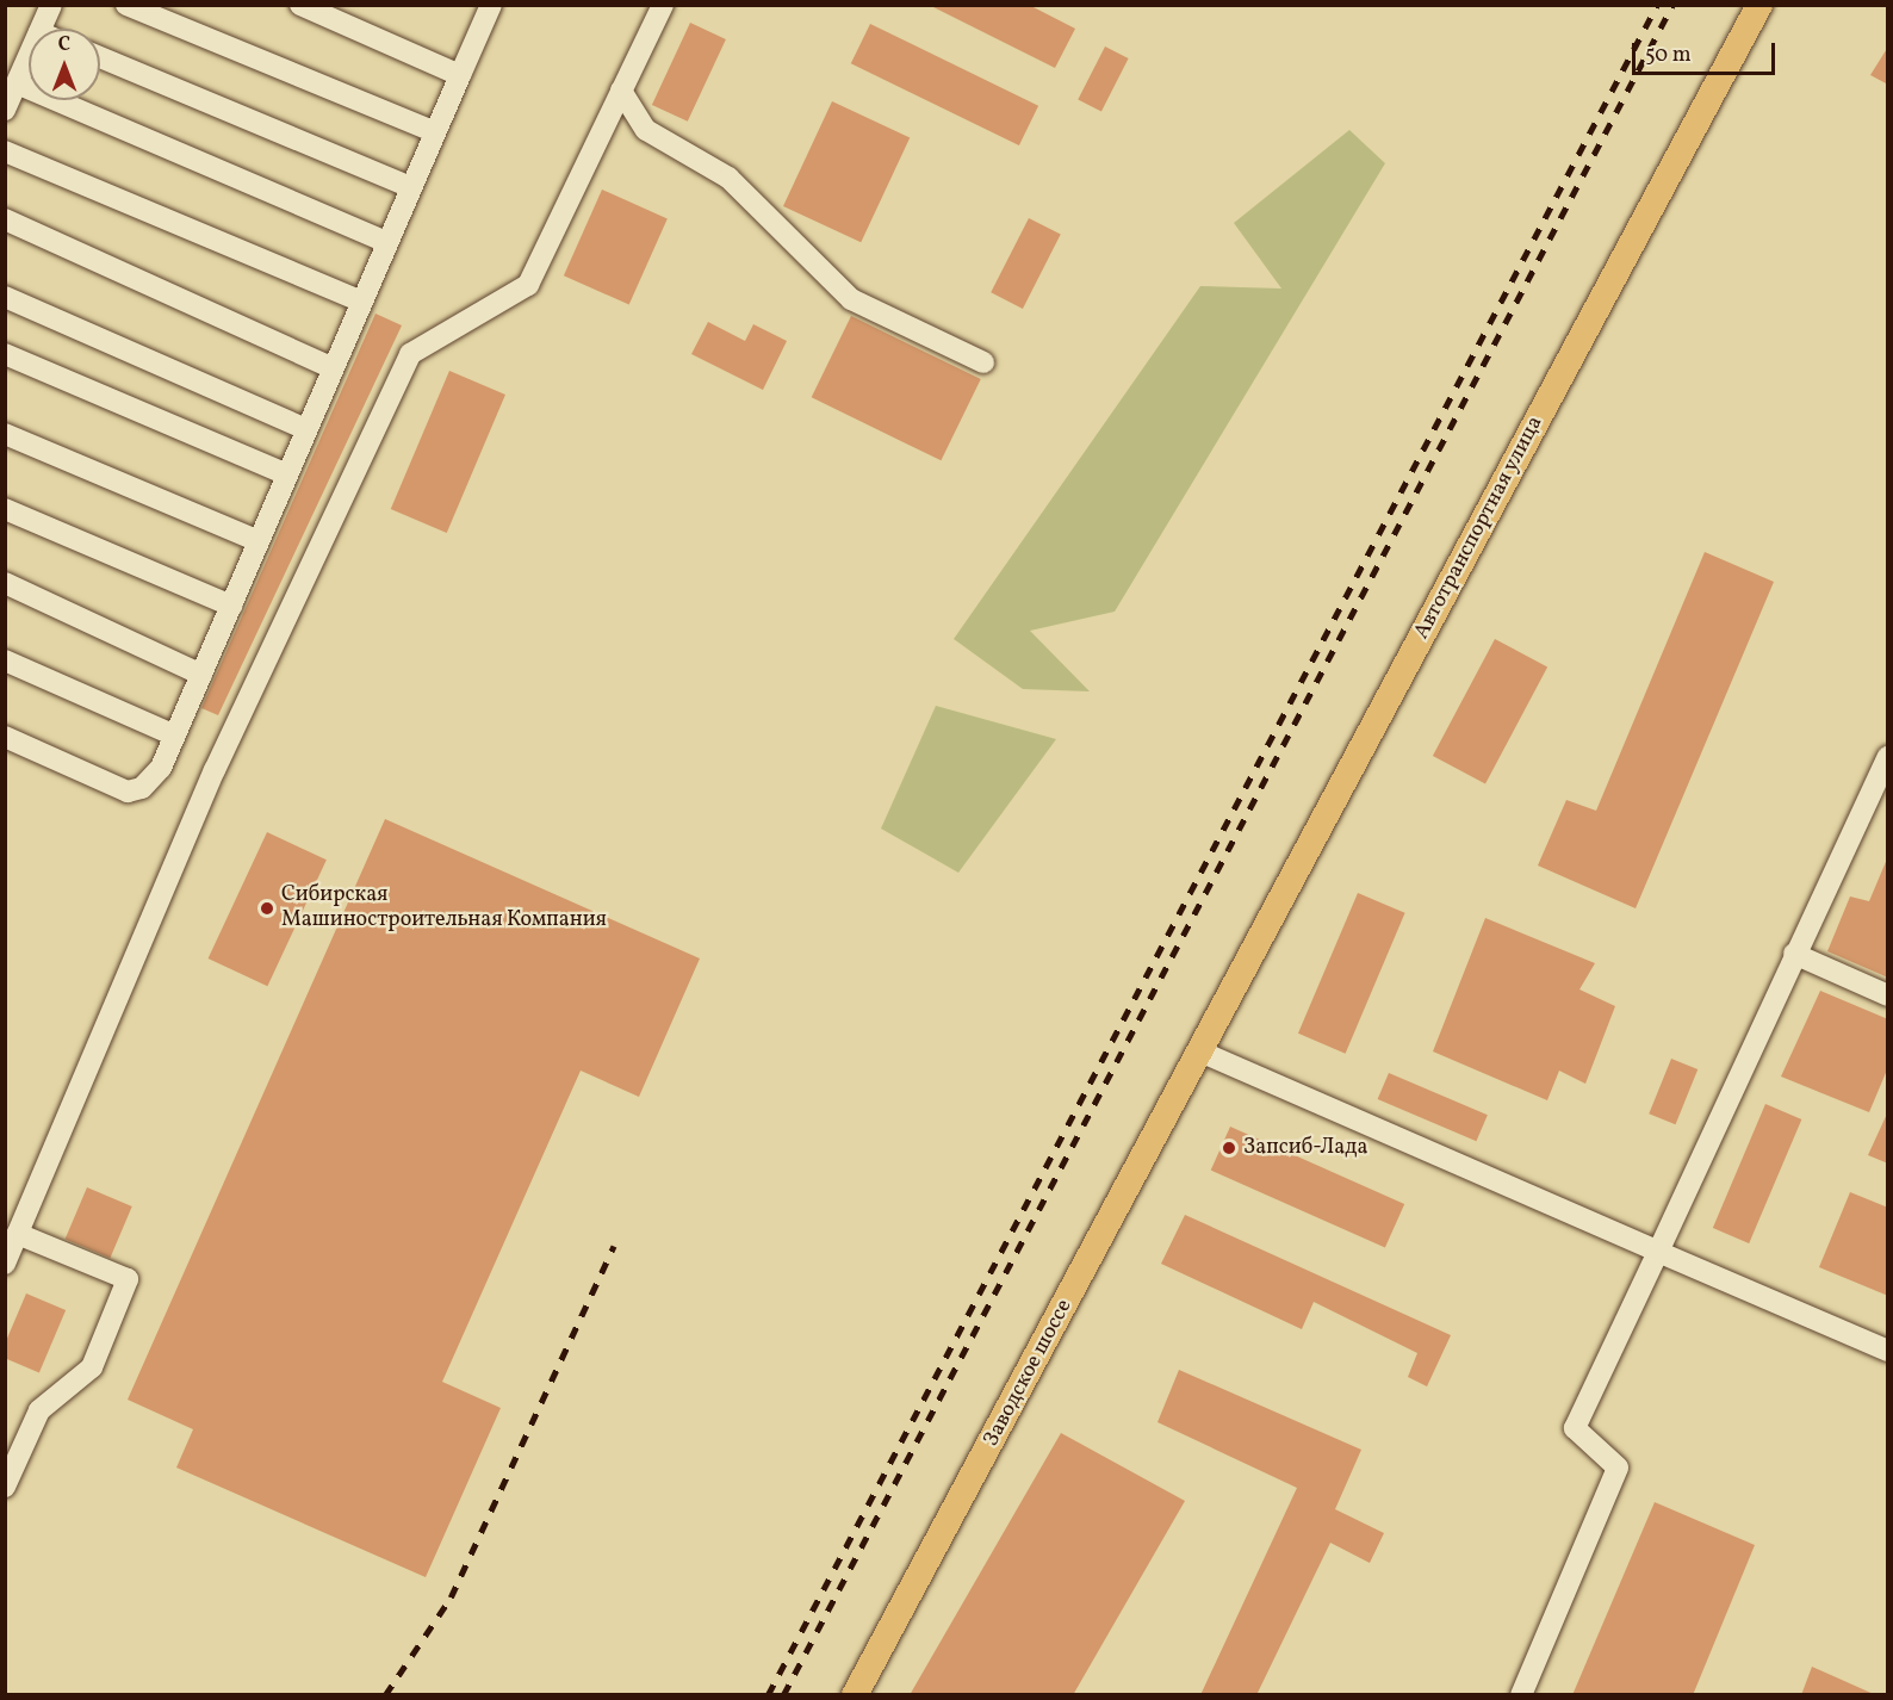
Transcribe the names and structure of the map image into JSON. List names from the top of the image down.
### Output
{
  "streets": {
    "main road": ["Автотранспортная улица", "Заводское шоссе"]
  },
  "crossings": [
    ["Автотранспортная улица", "Заводское шоссе"]
  ],
  "places": ["Сибирская Машиностроительная Компания", "Запсиб-Лада"],
  "scale_bar": "50 m",
  "north": "top"
}
